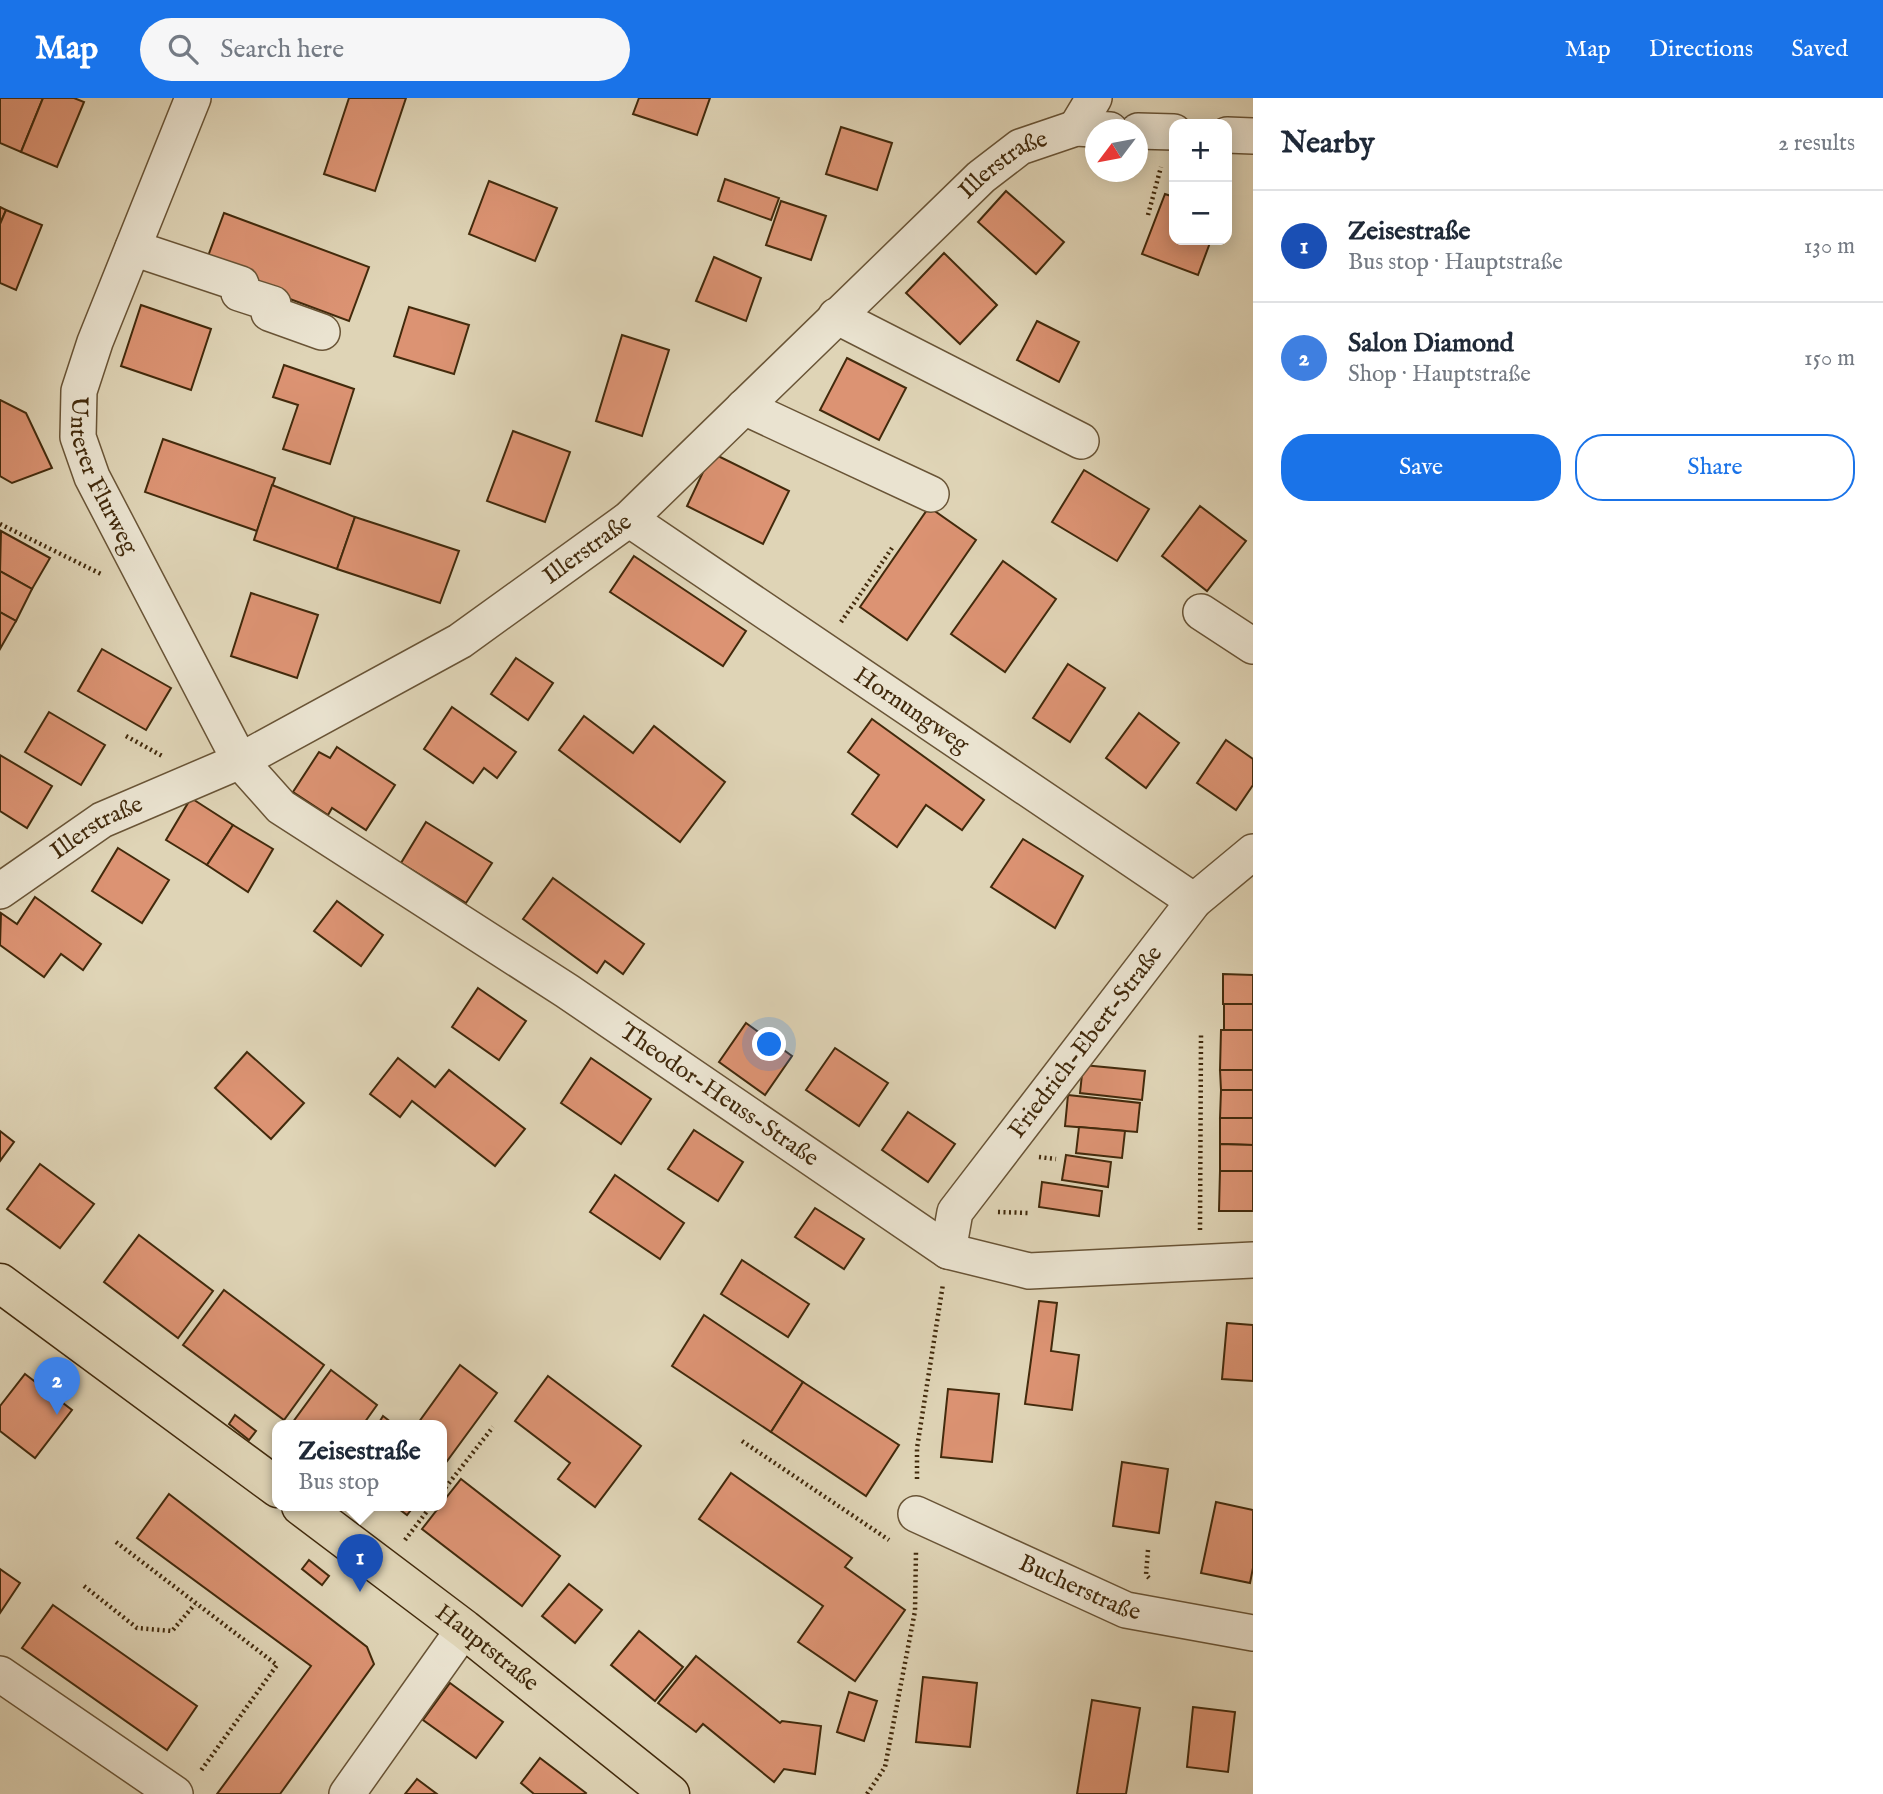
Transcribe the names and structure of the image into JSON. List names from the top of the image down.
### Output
{
  "streets": {
    "main road": ["Hauptstraße"],
    "street": [
      "Illerstraße",
      "Unterer Flurweg",
      "Hornungweg",
      "Friedrich-Ebert-Straße",
      "Theodor-Heuss-Straße",
      "Bucherstraße"
    ]
  },
  "crossings": [
    ["Illerstraße", "Unterer Flurweg"],
    ["Illerstraße", "Hornungweg"],
    ["Illerstraße", "Theodor-Heuss-Straße"],
    ["Unterer Flurweg", "Theodor-Heuss-Straße"],
    ["Hornungweg", "Friedrich-Ebert-Straße"],
    ["Friedrich-Ebert-Straße", "Theodor-Heuss-Straße"]
  ],
  "north": "bottom left",
  "page": {
    "header": "Map",
    "search": "Search here",
    "nav": ["Map", "Directions", "Saved"],
    "heading": ["Nearby", "2 results"],
    "map_buttons": ["+", "−"],
    "list": [
      {
        "mark": "1",
        "name": "Zeisestraße",
        "note": "Bus stop · Hauptstraße",
        "value": "130 m"
      },
      {
        "mark": "2",
        "name": "Salon Diamond",
        "note": "Shop · Hauptstraße",
        "value": "150 m"
      }
    ],
    "buttons": ["Save", "Share"],
    "pins": ["2", "1"],
    "popup": ["Zeisestraße", "Bus stop"]
  }
}
